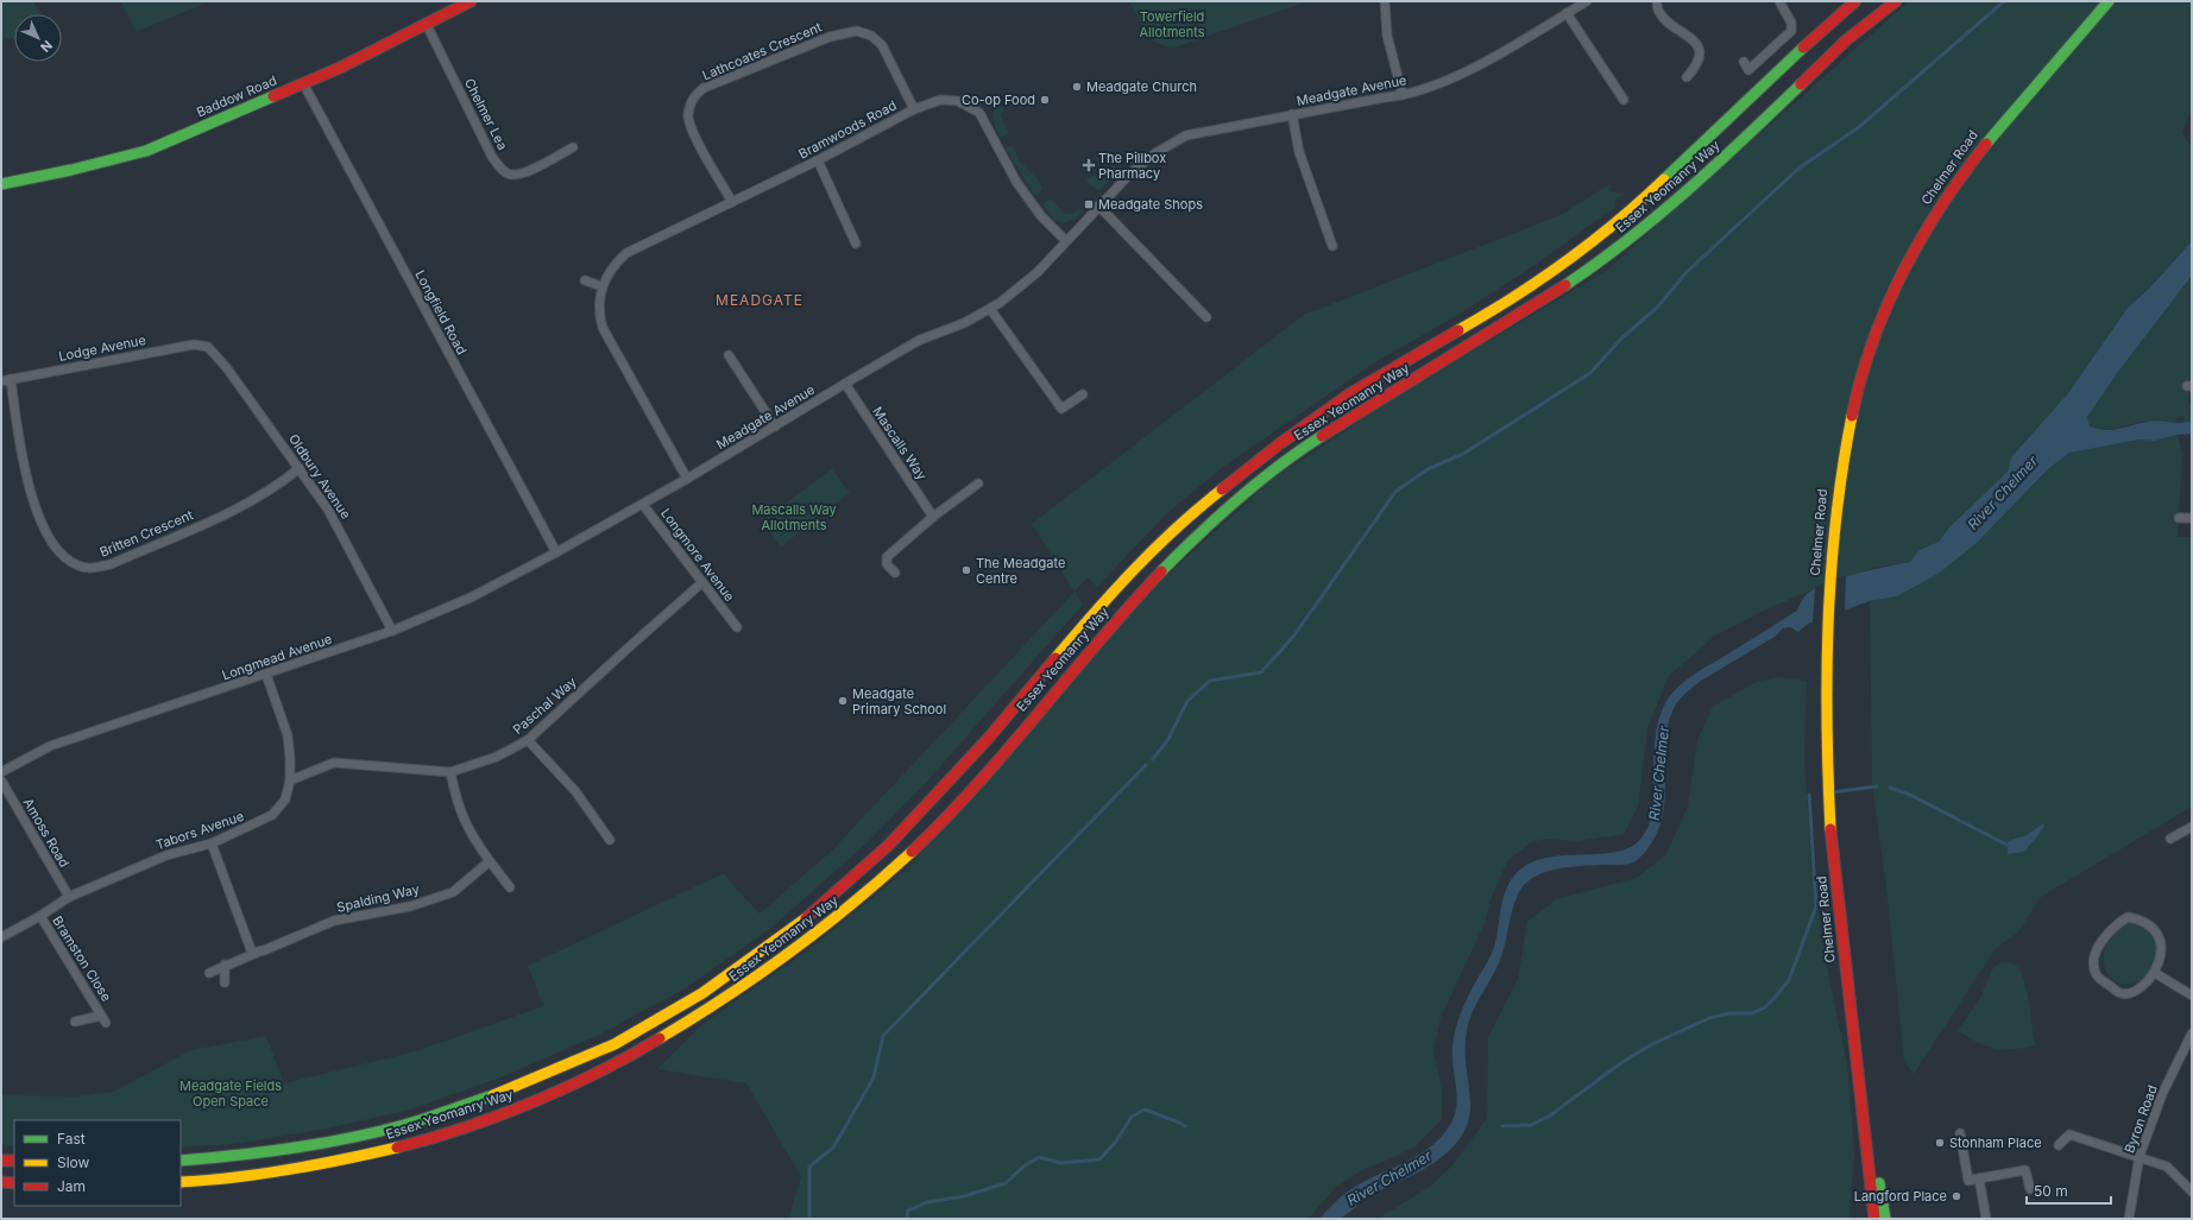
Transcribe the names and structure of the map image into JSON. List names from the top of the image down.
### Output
{
  "streets": {
    "main road": ["Baddow Road", "Chelmer Road", "Essex Yeomanry Way"],
    "street": [
      "Lathcoates Crescent",
      "Meadgate Avenue",
      "Chelmer Lea",
      "Bramwoods Road",
      "Longfield Road",
      "Lodge Avenue",
      "Mascalls Way",
      "Oldbury Avenue",
      "Britten Crescent",
      "Longmore Avenue",
      "Longmead Avenue",
      "Paschal Way",
      "Tabors Avenue",
      "Amoss Road",
      "Spalding Way",
      "Bramston Close",
      "Byron Road"
    ]
  },
  "crossings": [
    ["Lathcoates Crescent", "Bramwoods Road"],
    ["Meadgate Avenue", "Bramwoods Road"],
    ["Meadgate Avenue", "Longfield Road"],
    ["Meadgate Avenue", "Mascalls Way"],
    ["Meadgate Avenue", "Longmore Avenue"],
    ["Meadgate Avenue", "Longmead Avenue"],
    ["Baddow Road", "Chelmer Lea"],
    ["Baddow Road", "Longfield Road"],
    ["Longfield Road", "Longmead Avenue"],
    ["Lodge Avenue", "Oldbury Avenue"],
    ["Lodge Avenue", "Britten Crescent"],
    ["Oldbury Avenue", "Britten Crescent"],
    ["Oldbury Avenue", "Longmead Avenue"],
    ["Longmore Avenue", "Paschal Way"],
    ["Longmead Avenue", "Tabors Avenue"],
    ["Paschal Way", "Tabors Avenue"],
    ["Tabors Avenue", "Amoss Road"],
    ["Tabors Avenue", "Bramston Close"]
  ],
  "districts": ["MEADGATE"],
  "water": ["River Chelmer"],
  "parks": ["Towerfield Allotments", "Mascalls Way Allotments", "Meadgate Fields Open Space"],
  "places": {
    "other": [
      "Meadgate Church",
      "Co-op Food",
      "The Meadgate Centre",
      "Meadgate Primary School",
      "Stonham Place",
      "Langford Place"
    ],
    "health": ["The Pillbox Pharmacy"],
    "transit": ["Meadgate Shops"]
  },
  "legend": ["Fast", "Slow", "Jam"],
  "scale_bar": "50 m",
  "north": "bottom right"
}
